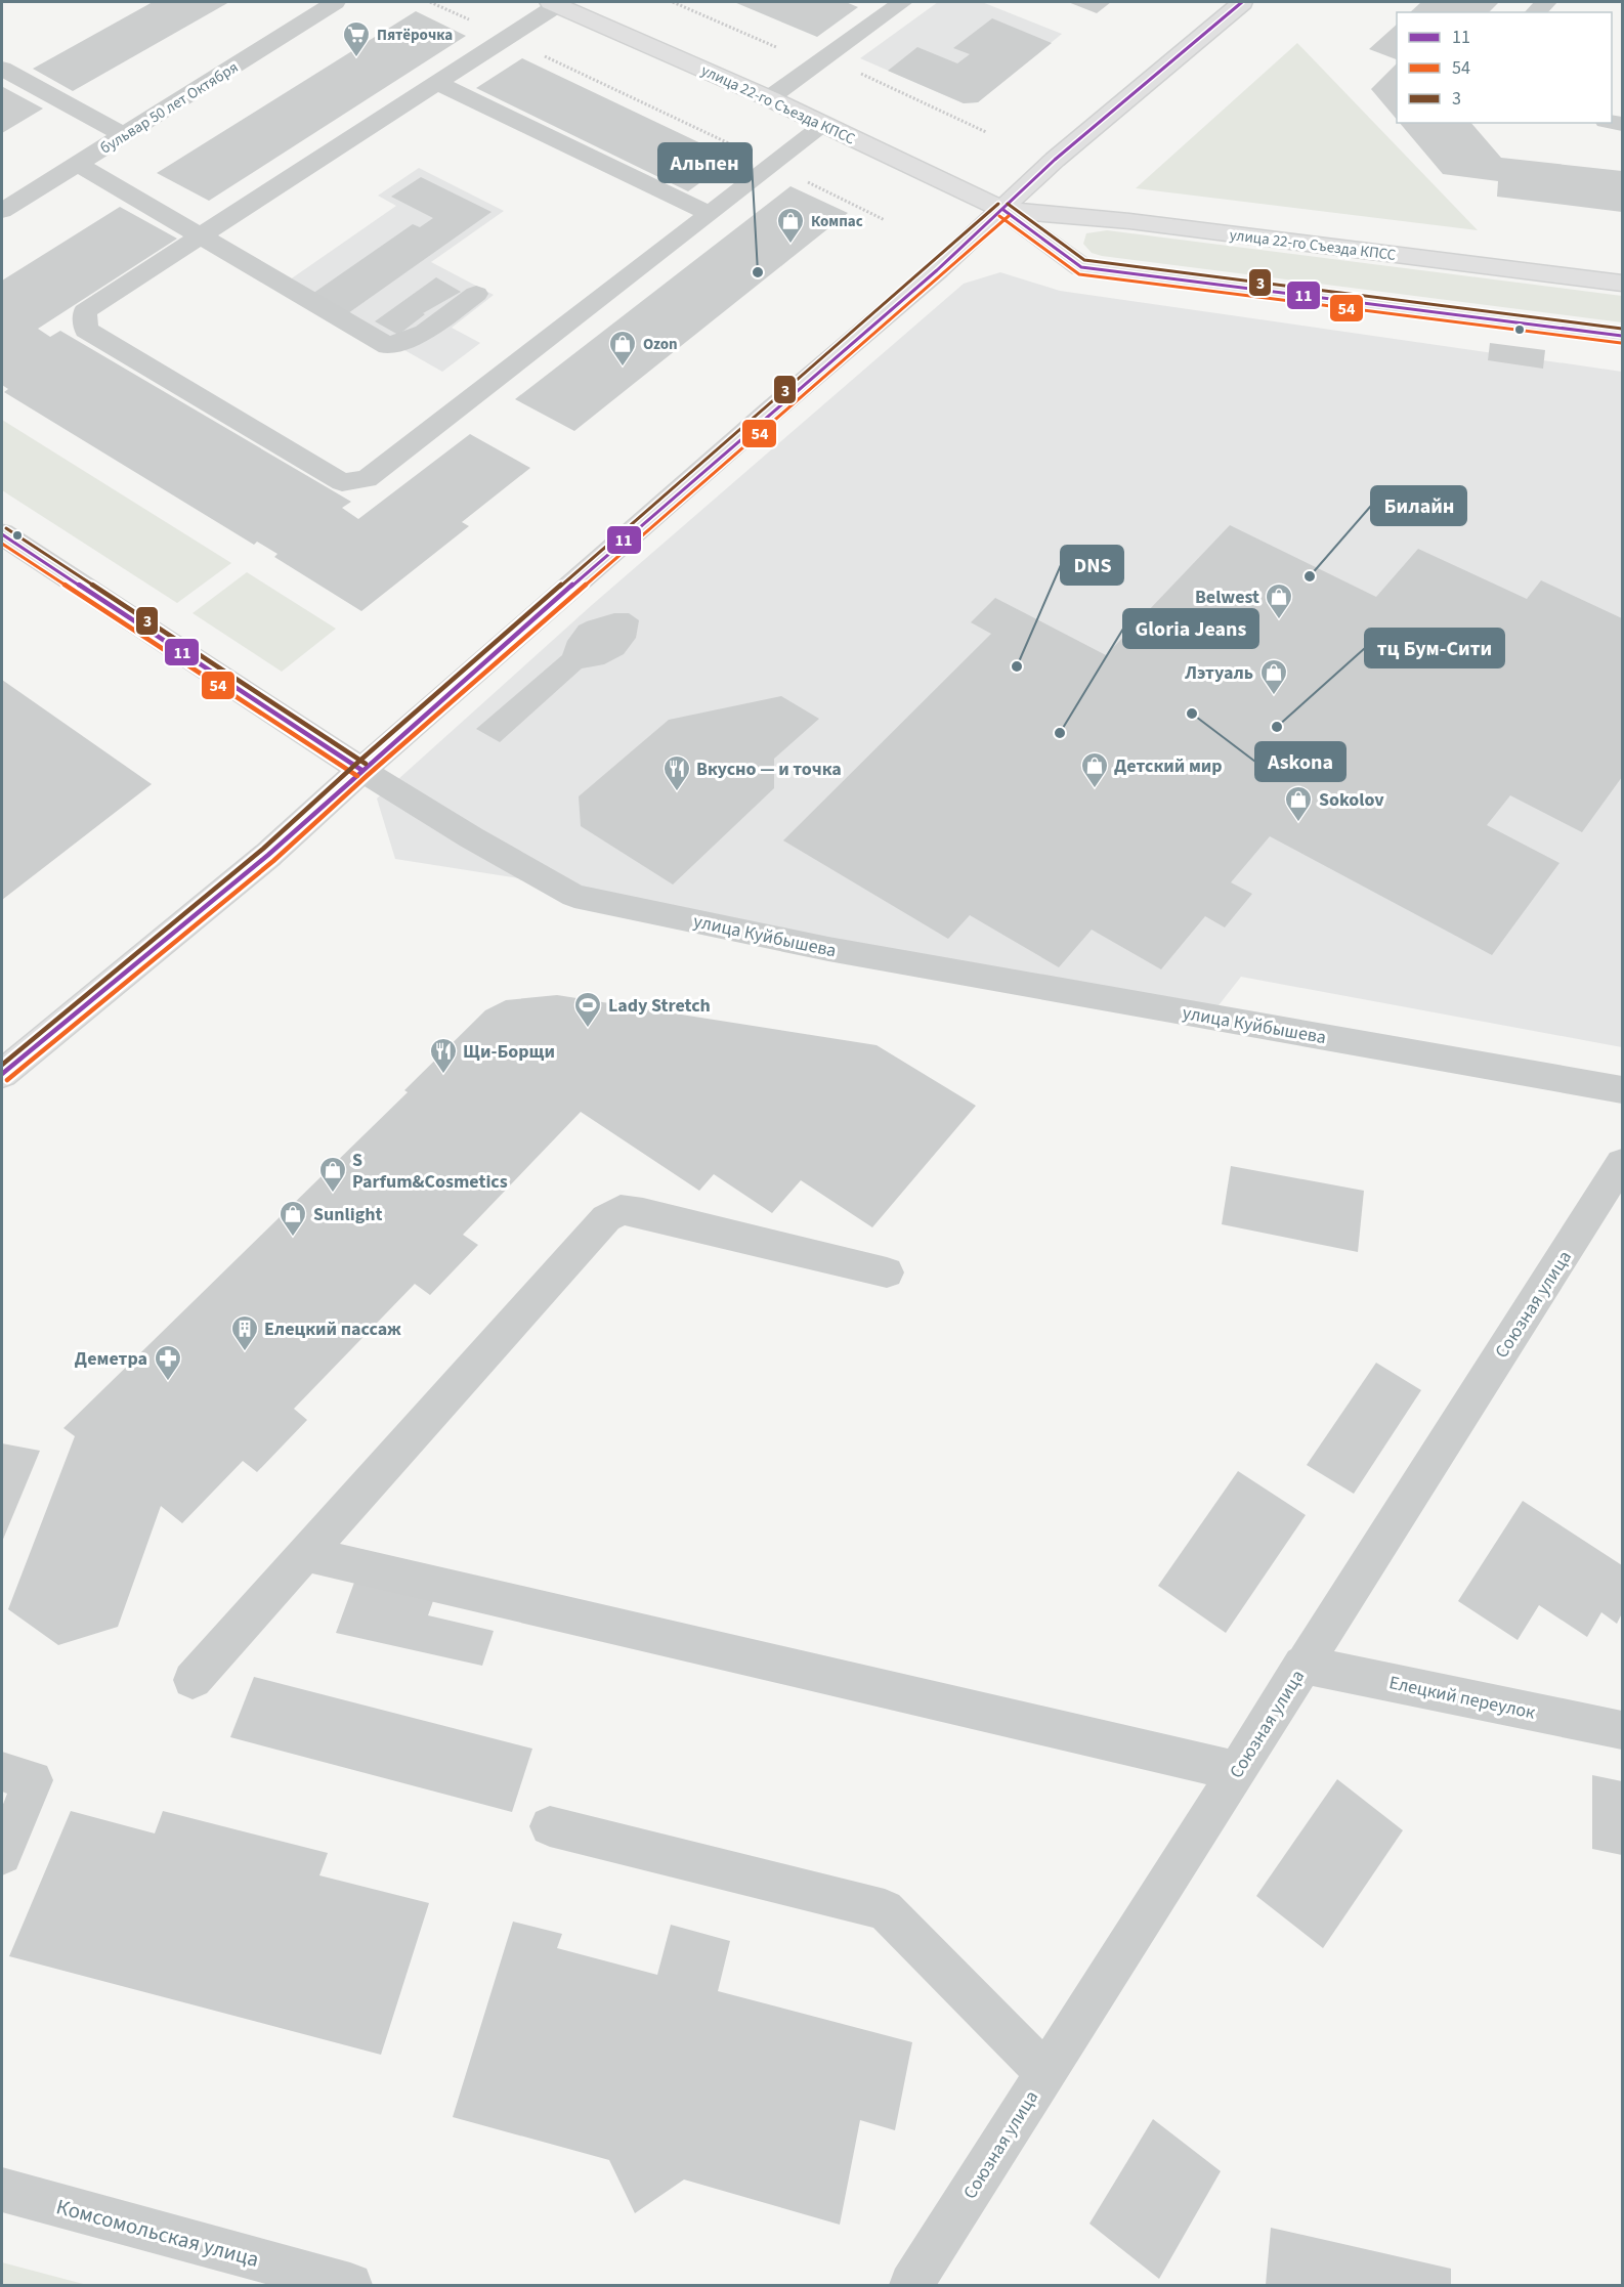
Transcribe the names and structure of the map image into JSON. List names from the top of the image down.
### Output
{
  "streets": {
    "main road": ["улица 22-го Съезда КПСС", "улица Куйбышева"],
    "street": [
      "бульвар 50 лет Октября",
      "Союзная улица",
      "Елецкий переулок",
      "Комсомольская улица"
    ]
  },
  "crossings": [
    ["Союзная улица", "Елецкий переулок"]
  ],
  "places": {
    "supermarket": ["Пятёрочка"],
    "shop": [
      "Компас",
      "Ozon",
      "Belwest",
      "Лэтуаль",
      "Детский мир",
      "Sokolov",
      "S Parfum&Cosmetics",
      "Sunlight"
    ],
    "other": [
      "Альпен",
      "Билайн",
      "DNS",
      "Askona",
      "тц Бум-Сити",
      "Gloria Jeans"
    ],
    "restaurant": ["Вкусно — и точка", "Щи-Борщи"],
    "sports": ["Lady Stretch"],
    "building": ["Елецкий пассаж"],
    "pharmacy": ["Деметра"]
  },
  "lines": ["transit line 11", "transit line 3", "transit line 54"],
  "legend": ["11", "54", "3"]
}
